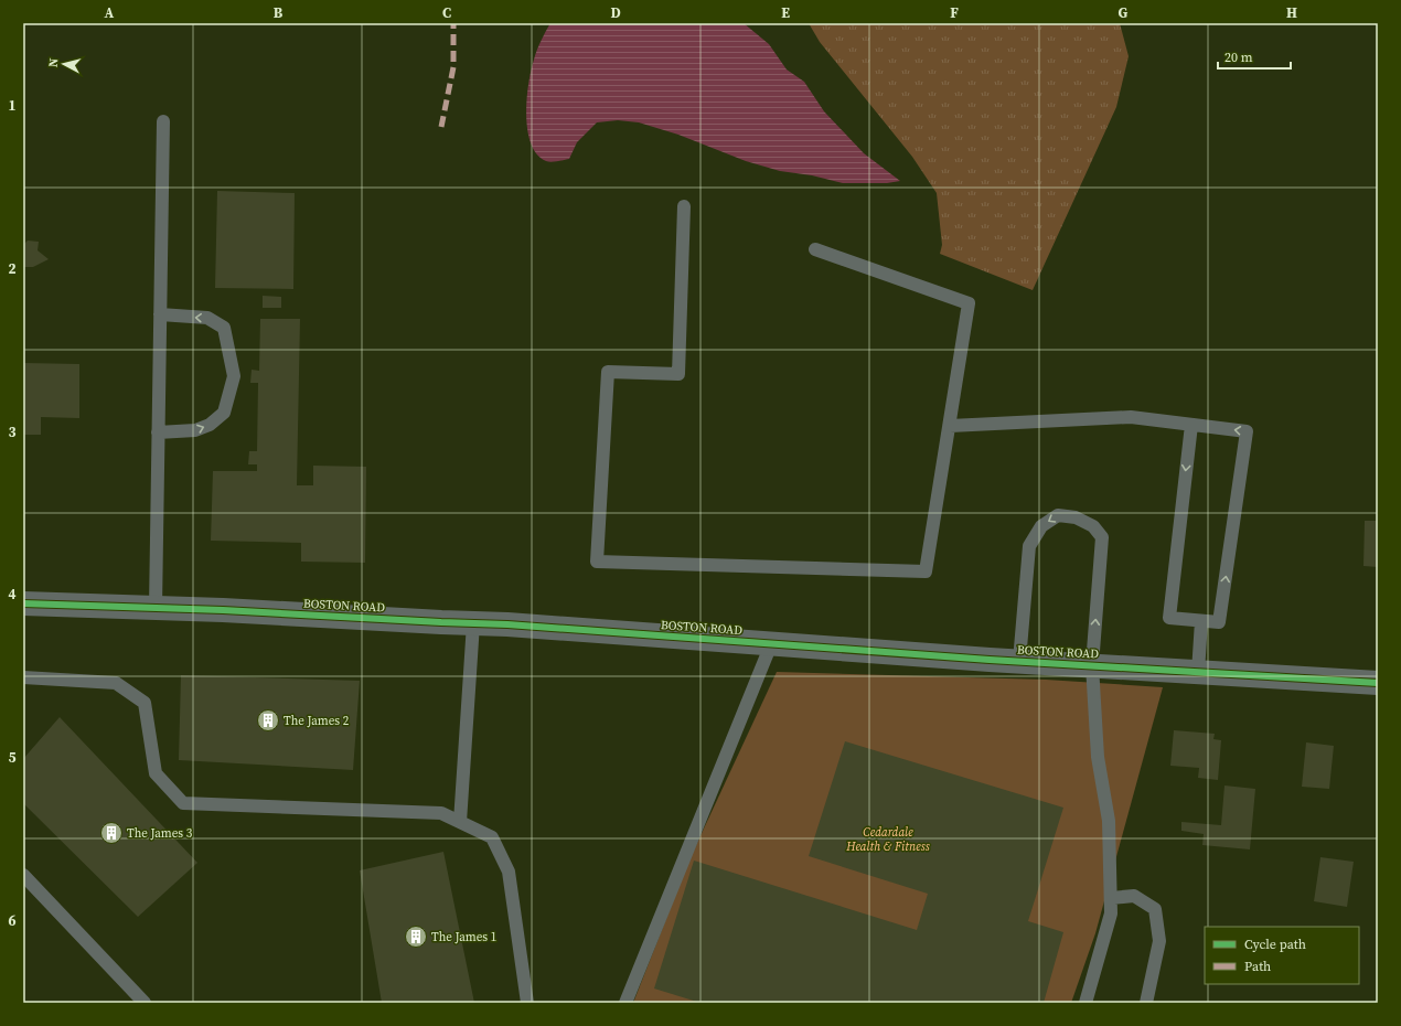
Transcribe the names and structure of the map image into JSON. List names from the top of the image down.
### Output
{
  "streets": {
    "street": ["BOSTON ROAD"]
  },
  "parks": ["Cedardale Health & Fitness"],
  "places": {
    "building": ["The James 2", "The James 3", "The James 1"]
  },
  "legend": ["Cycle path", "Path"],
  "scale_bar": "20 m",
  "north": "left",
  "grid": {
    "columns": [
      "A",
      "B",
      "C",
      "D",
      "E",
      "F",
      "G",
      "H"
    ],
    "rows": [
      "1",
      "2",
      "3",
      "4",
      "5",
      "6"
    ]
  }
}
